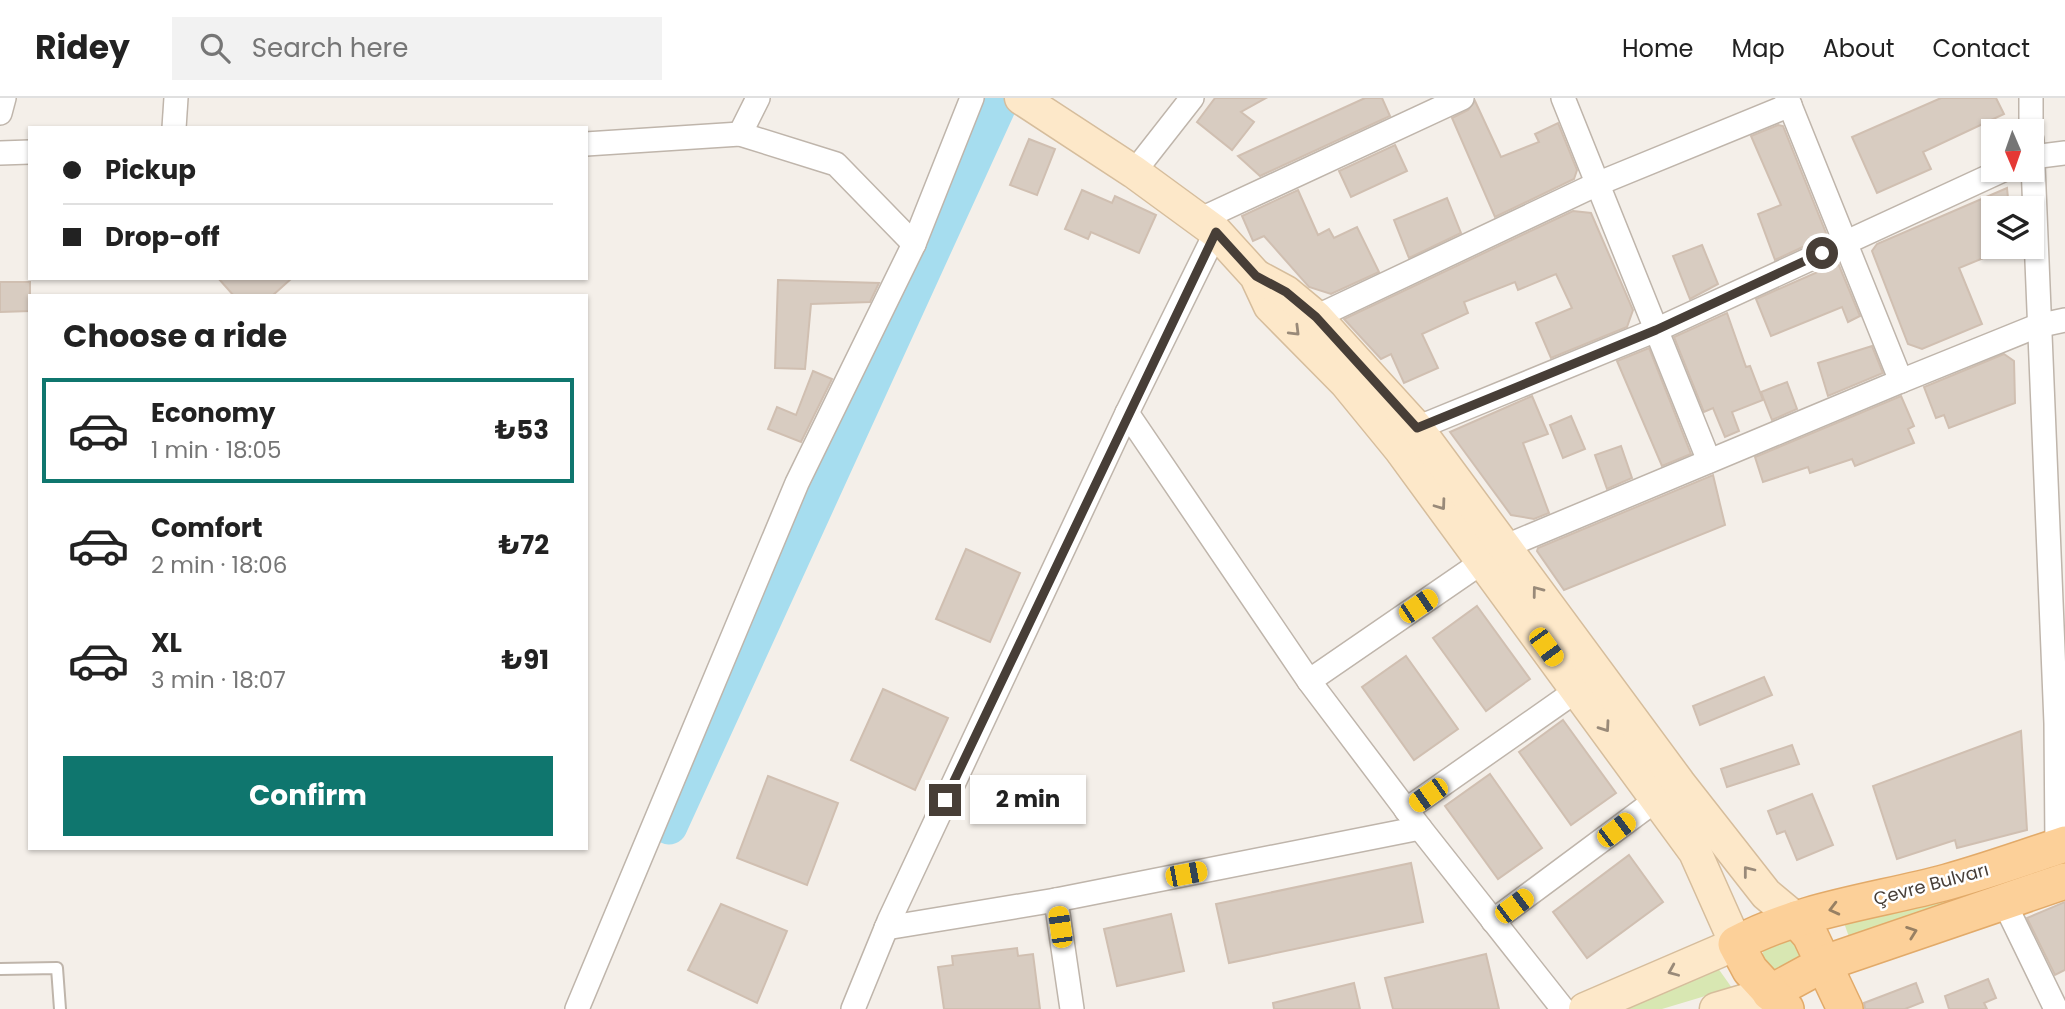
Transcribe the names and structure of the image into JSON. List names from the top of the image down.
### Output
{
  "streets": {
    "main road": ["Çevre Bulvarı"]
  },
  "north": "bottom",
  "page": {
    "header": "Ridey",
    "search": "Search here",
    "nav": [
      "Home",
      "Map",
      "About",
      "Contact"
    ],
    "banner": ["Pickup", "Drop-off"],
    "heading": "Choose a ride",
    "list": [
      {
        "name": "Economy",
        "note": "1 min · 18:05",
        "value": "₺53"
      },
      {
        "name": "Comfort",
        "note": "2 min · 18:06",
        "value": "₺72"
      },
      {
        "name": "XL",
        "note": "3 min · 18:07",
        "value": "₺91"
      }
    ],
    "buttons": "Confirm",
    "bubble": "2 min"
  }
}
